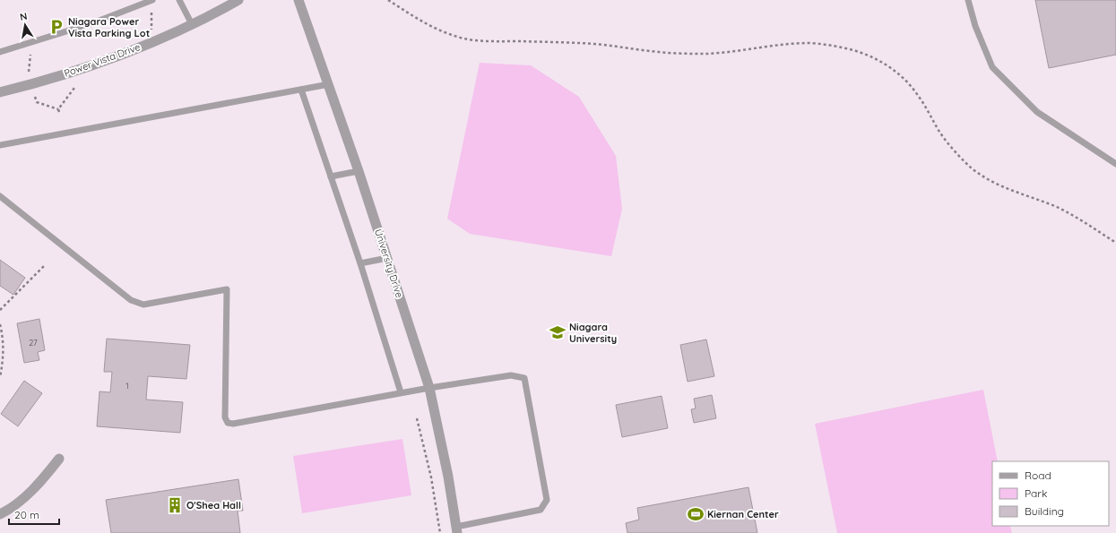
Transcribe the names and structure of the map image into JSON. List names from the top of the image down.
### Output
{
  "streets": {
    "street": ["Power Vista Drive", "University Drive"]
  },
  "places": {
    "parking": ["Niagara Power Vista Parking Lot"],
    "school or university": ["Niagara University"],
    "building": ["O'Shea Hall"],
    "sports": ["Kiernan Center"]
  },
  "house_numbers": ["27", "1"],
  "legend": ["Road", "Park", "Building"],
  "scale_bar": "20 m",
  "north": "top"
}
